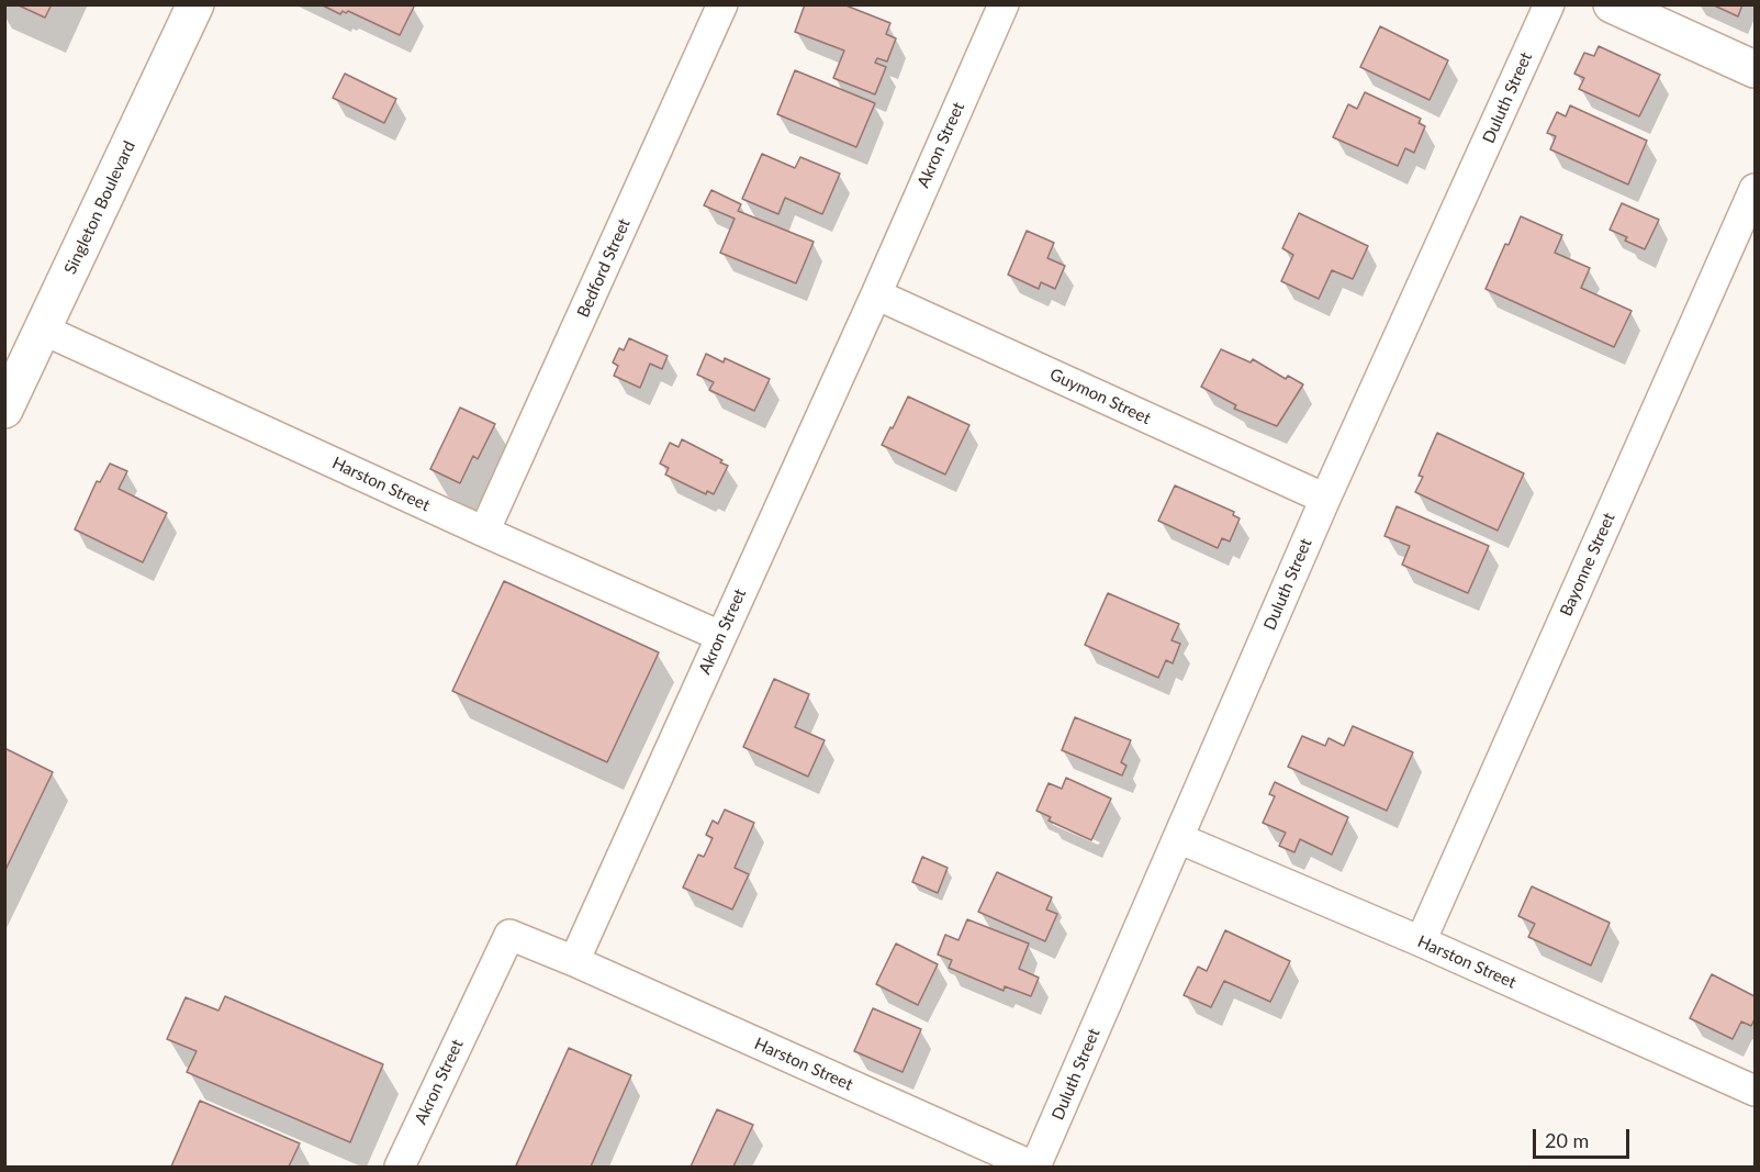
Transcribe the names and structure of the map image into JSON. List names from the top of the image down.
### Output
{
  "streets": {
    "main road": ["Singleton Boulevard"],
    "street": [
      "Duluth Street",
      "Akron Street",
      "Bedford Street",
      "Guymon Street",
      "Harston Street",
      "Bayonne Street"
    ]
  },
  "crossings": [
    ["Duluth Street", "Guymon Street"],
    ["Duluth Street", "Harston Street"],
    ["Akron Street", "Guymon Street"],
    ["Akron Street", "Harston Street"],
    ["Singleton Boulevard", "Harston Street"],
    ["Bedford Street", "Harston Street"],
    ["Harston Street", "Bayonne Street"]
  ],
  "scale_bar": "20 m"
}
